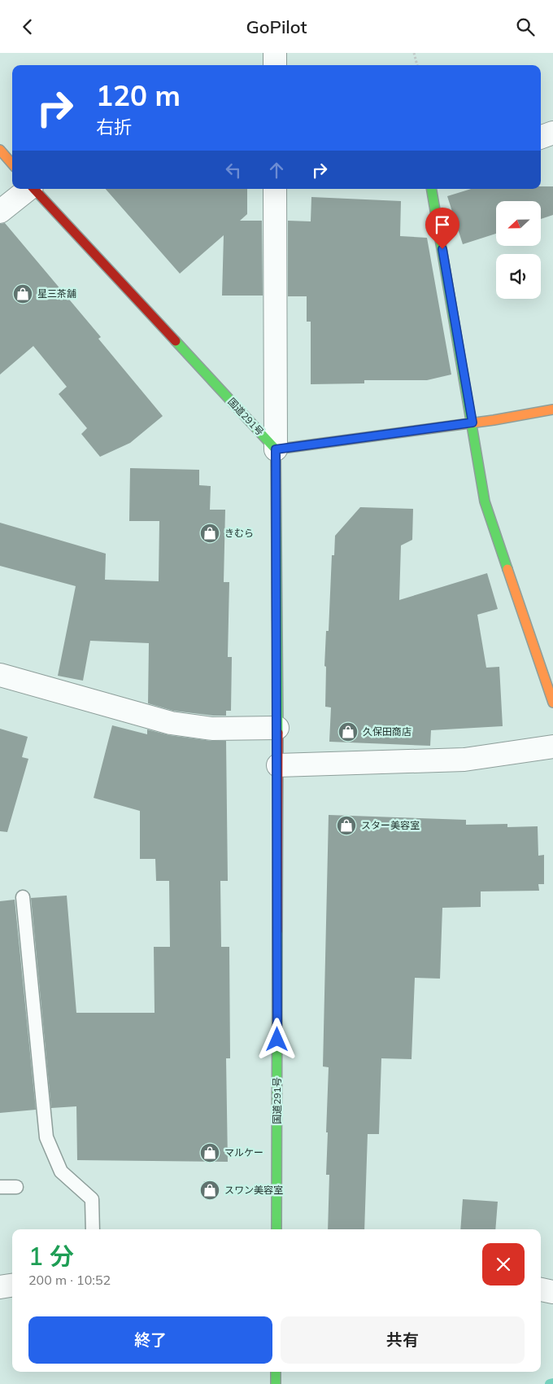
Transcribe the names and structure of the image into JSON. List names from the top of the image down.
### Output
{
  "streets": {
    "main road": ["国道291号"]
  },
  "places": {
    "shop": [
      "星三茶舗",
      "きむら",
      "久保田商店",
      "スター美容室",
      "マルケー",
      "スワン美容室"
    ]
  },
  "north": "left",
  "page": {
    "header": "GoPilot",
    "turn": ["120 m", "右折"],
    "heading": ["1 分", "200 m · 10:52"],
    "buttons": ["終了", "共有"]
  }
}
